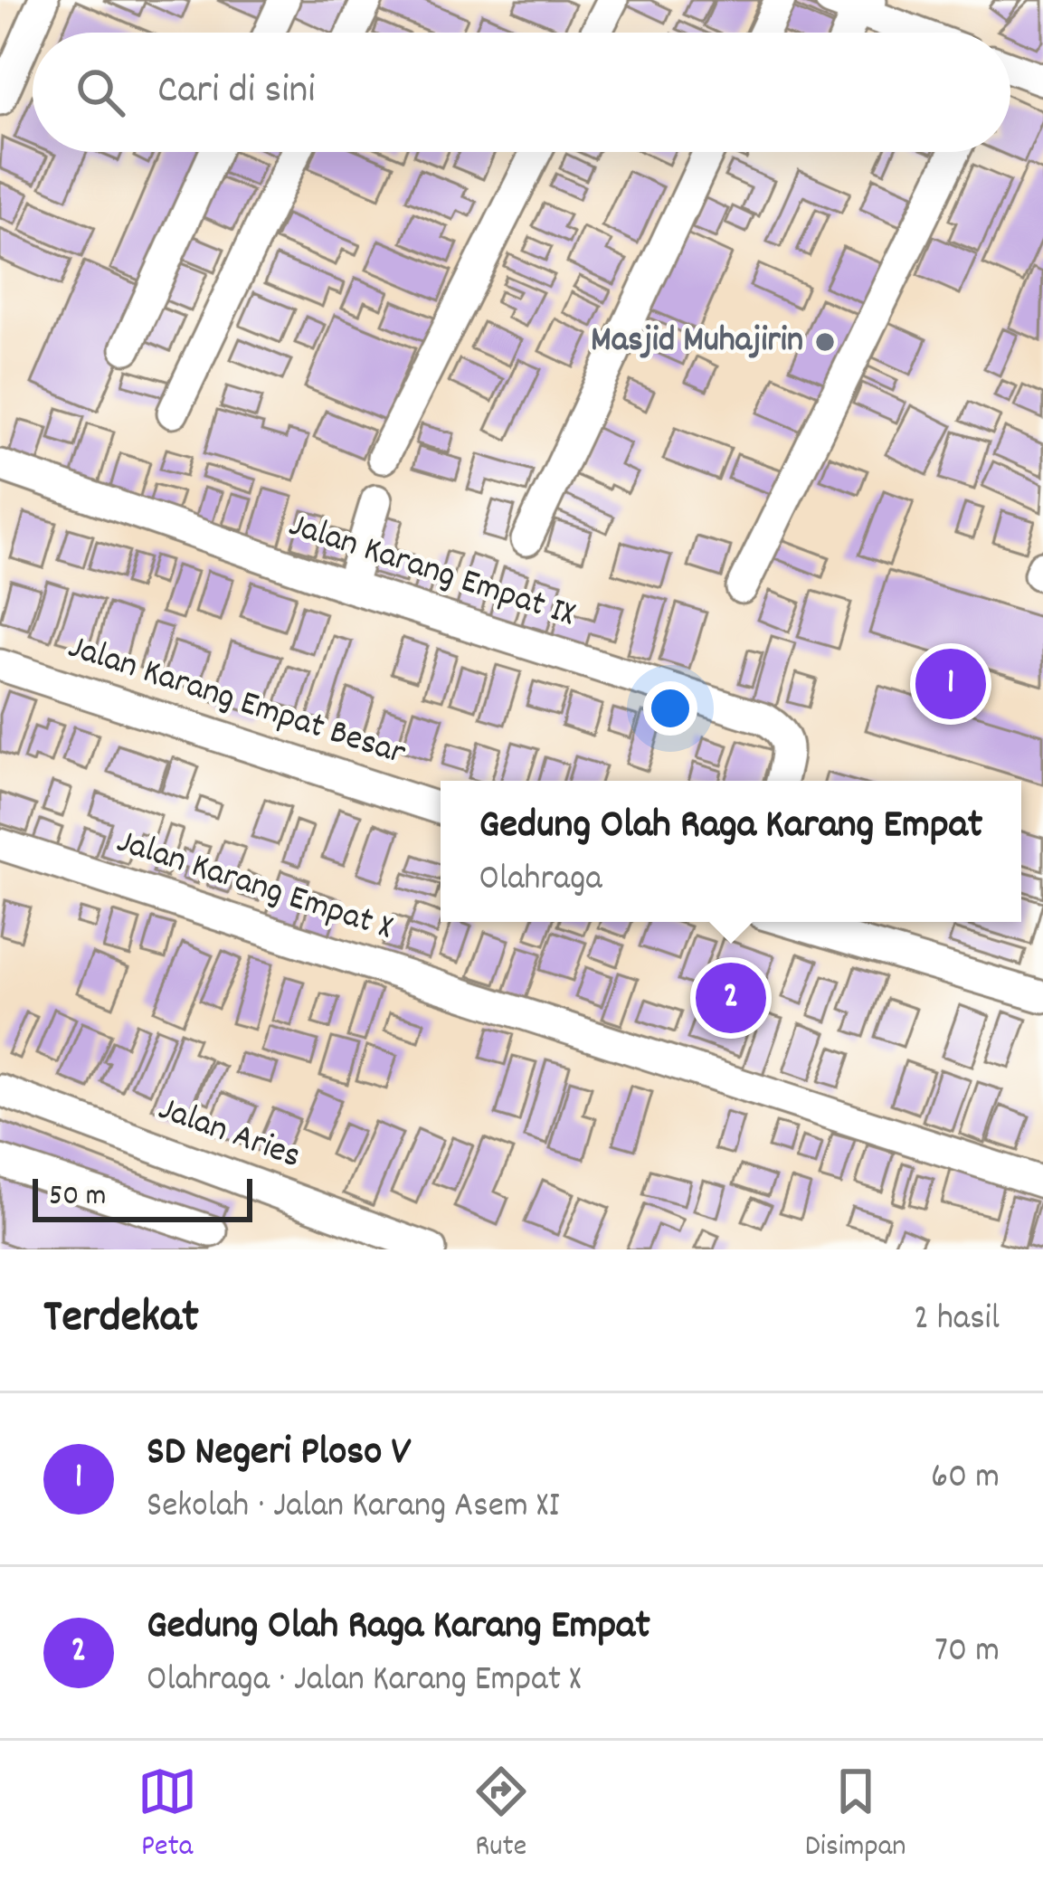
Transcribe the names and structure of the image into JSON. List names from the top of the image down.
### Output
{
  "streets": {
    "street": [
      "Jalan Karang Empat IX",
      "Jalan Karang Empat Besar",
      "Jalan Karang Empat X",
      "Jalan Aries"
    ]
  },
  "places": ["Masjid Muhajirin"],
  "scale_bar": "50 m",
  "page": {
    "search": "Cari di sini",
    "pins": ["1", "2"],
    "popup": ["Gedung Olah Raga Karang Empat", "Olahraga"],
    "scale": "50 m",
    "heading": ["Terdekat", "2 hasil"],
    "list": [
      {
        "mark": "1",
        "name": "SD Negeri Ploso V",
        "note": "Sekolah · Jalan Karang Asem XI",
        "value": "60 m"
      },
      {
        "mark": "2",
        "name": "Gedung Olah Raga Karang Empat",
        "note": "Olahraga · Jalan Karang Empat X",
        "value": "70 m"
      }
    ],
    "nav": ["Peta", "Rute", "Disimpan"]
  }
}
